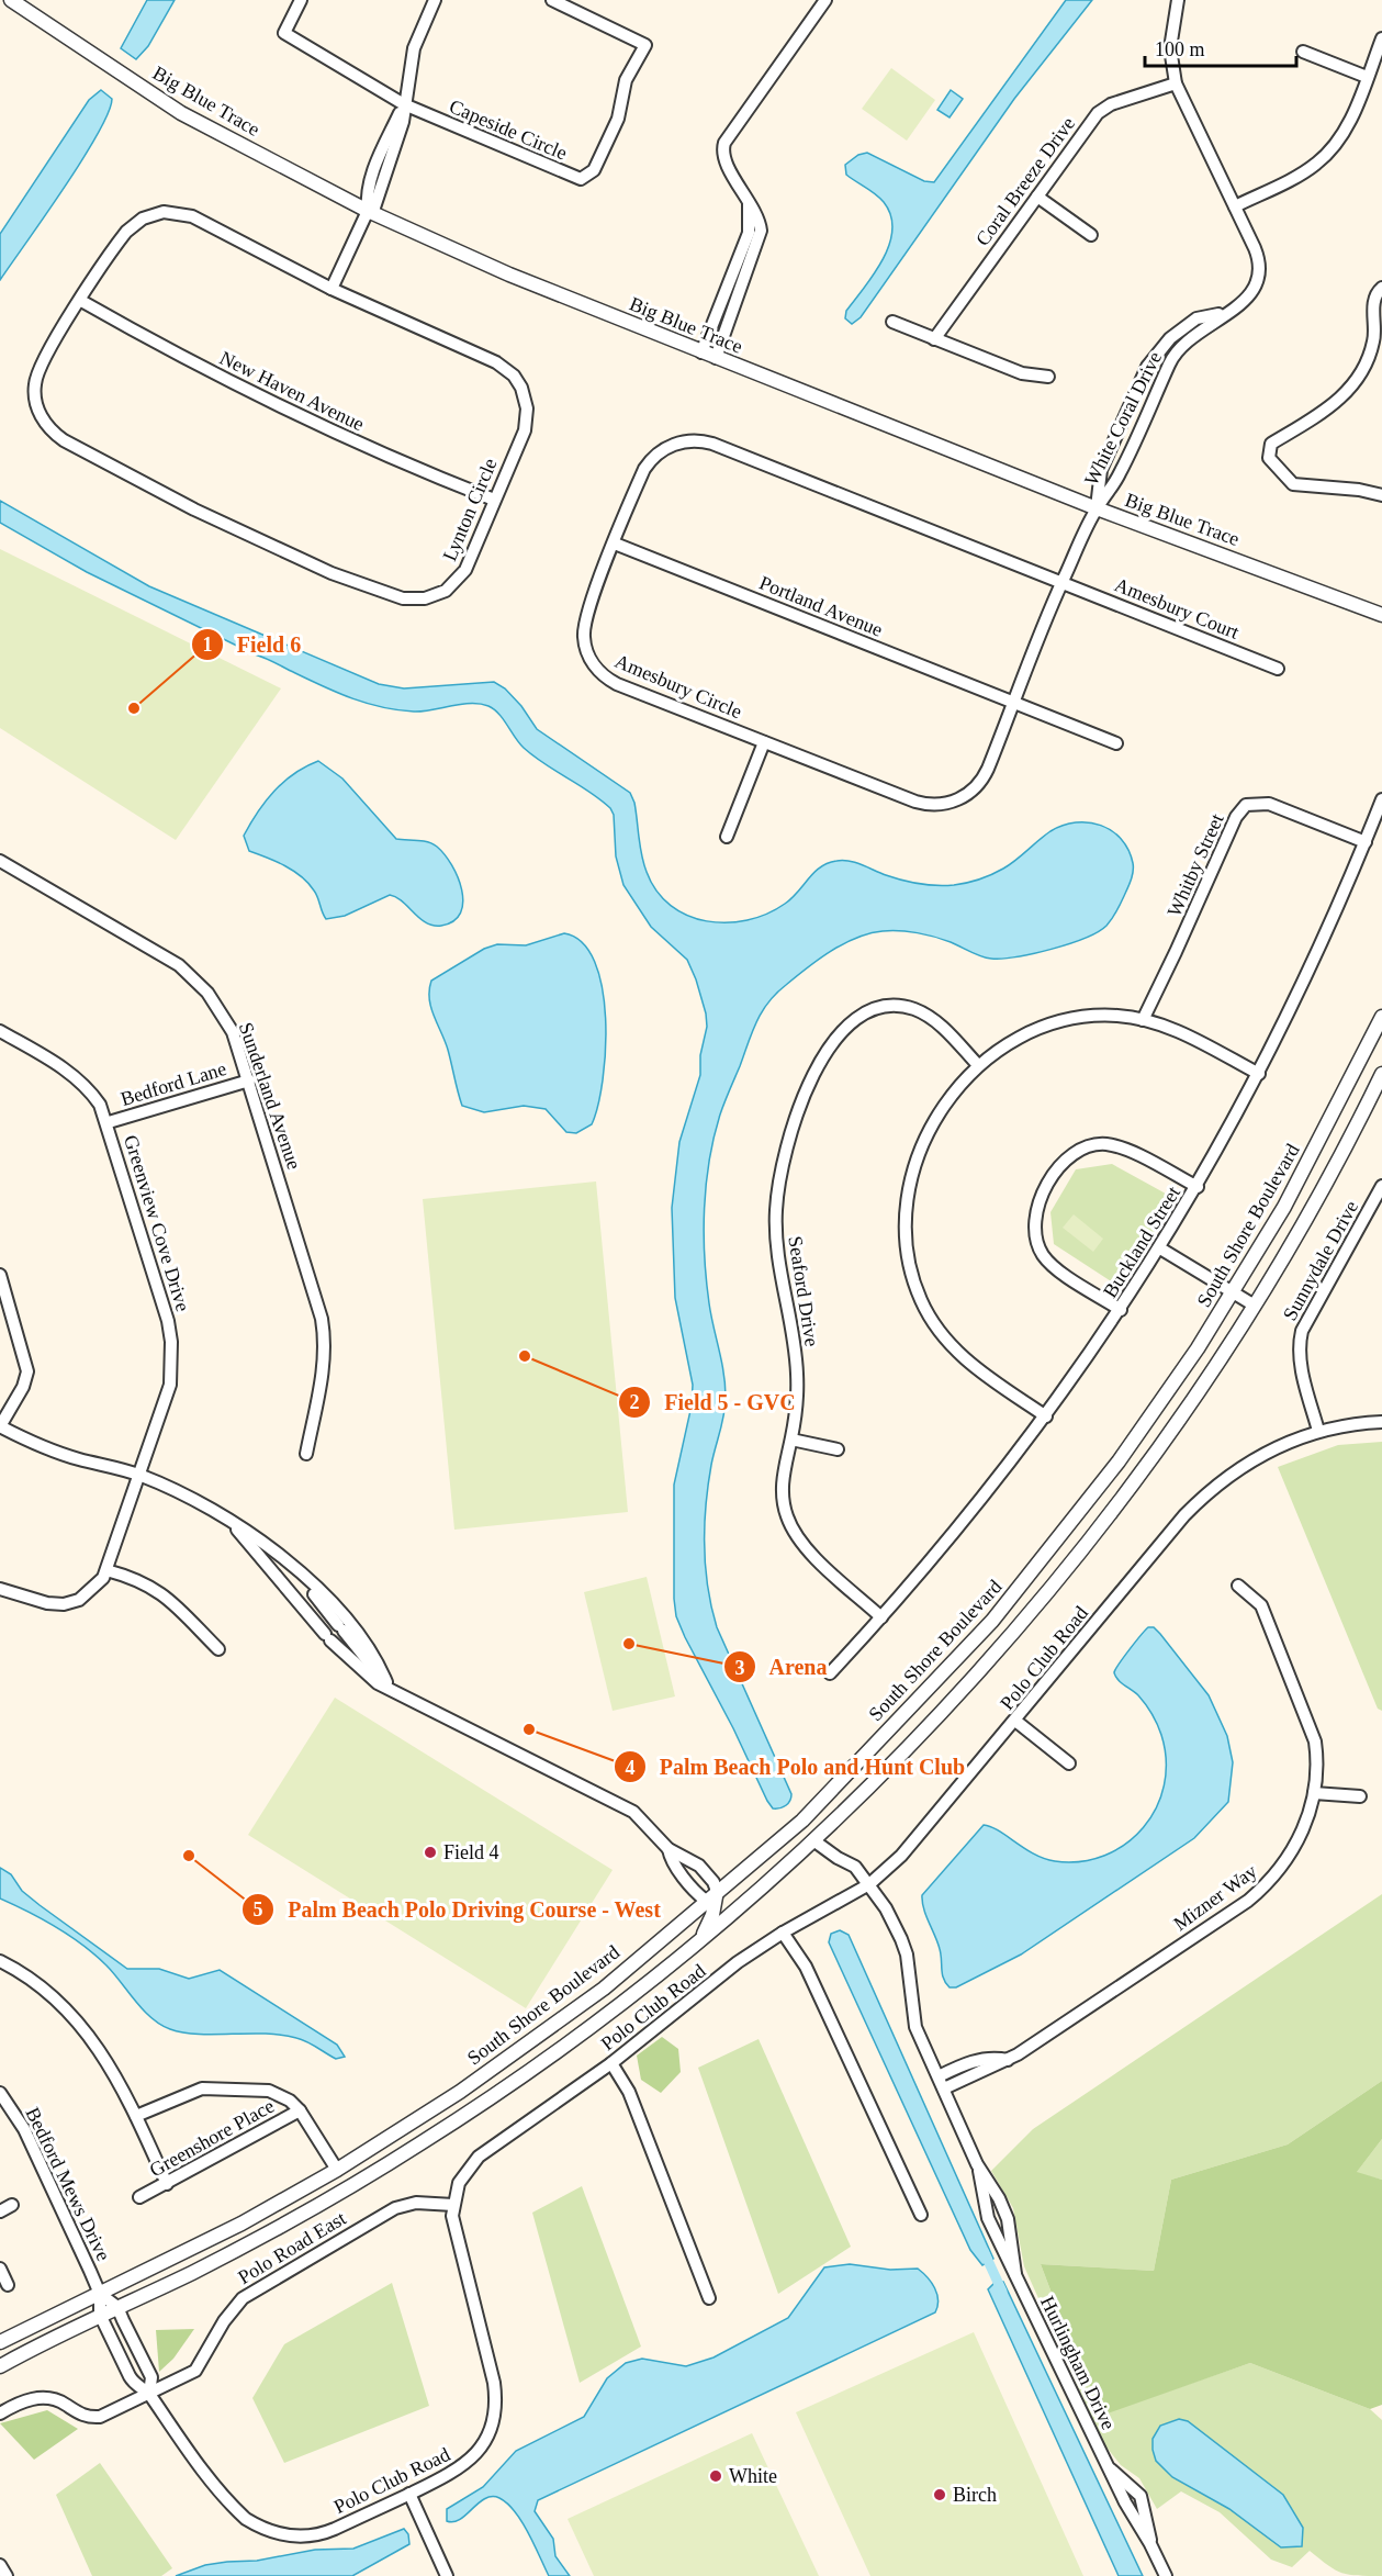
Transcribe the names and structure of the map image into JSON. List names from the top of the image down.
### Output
{
  "streets": {
    "street": [
      "Big Blue Trace",
      "Capeside Circle",
      "Coral Breeze Drive",
      "New Haven Avenue",
      "White Coral Drive",
      "Lynton Circle",
      "Portland Avenue",
      "Amesbury Court",
      "Amesbury Circle",
      "Whitby Street",
      "Bedford Lane",
      "Sunderland Avenue",
      "Greenview Cove Drive",
      "South Shore Boulevard",
      "Buckland Street",
      "Sunnydale Drive",
      "Seaford Drive",
      "Polo Club Road",
      "Mizner Way",
      "Greenshore Place",
      "Bedford Mews Drive",
      "Polo Road East",
      "Hurlingham Drive"
    ]
  },
  "crossings": [
    ["Big Blue Trace", "White Coral Drive"],
    ["Big Blue Trace", "Amesbury Circle"],
    ["Coral Breeze Drive", "White Coral Drive"],
    ["New Haven Avenue", "Lynton Circle"],
    ["White Coral Drive", "Amesbury Circle"],
    ["Portland Avenue", "Amesbury Circle"],
    ["Amesbury Court", "Amesbury Circle"],
    ["Whitby Street", "Buckland Street"],
    ["Bedford Lane", "Sunderland Avenue"],
    ["Bedford Lane", "Greenview Cove Drive"],
    ["South Shore Boulevard", "Bedford Mews Drive"],
    ["Buckland Street", "Seaford Drive"],
    ["Sunnydale Drive", "Polo Club Road"],
    ["Polo Club Road", "Polo Road East"],
    ["Polo Club Road", "Hurlingham Drive"],
    ["Mizner Way", "Hurlingham Drive"]
  ],
  "places": [
    "Field 6",
    "Field 5 - GVC",
    "Arena",
    "Palm Beach Polo and Hunt Club",
    "Field 4",
    "Palm Beach Polo Driving Course - West",
    "White",
    "Birch"
  ],
  "scale_bar": "100 m"
}
